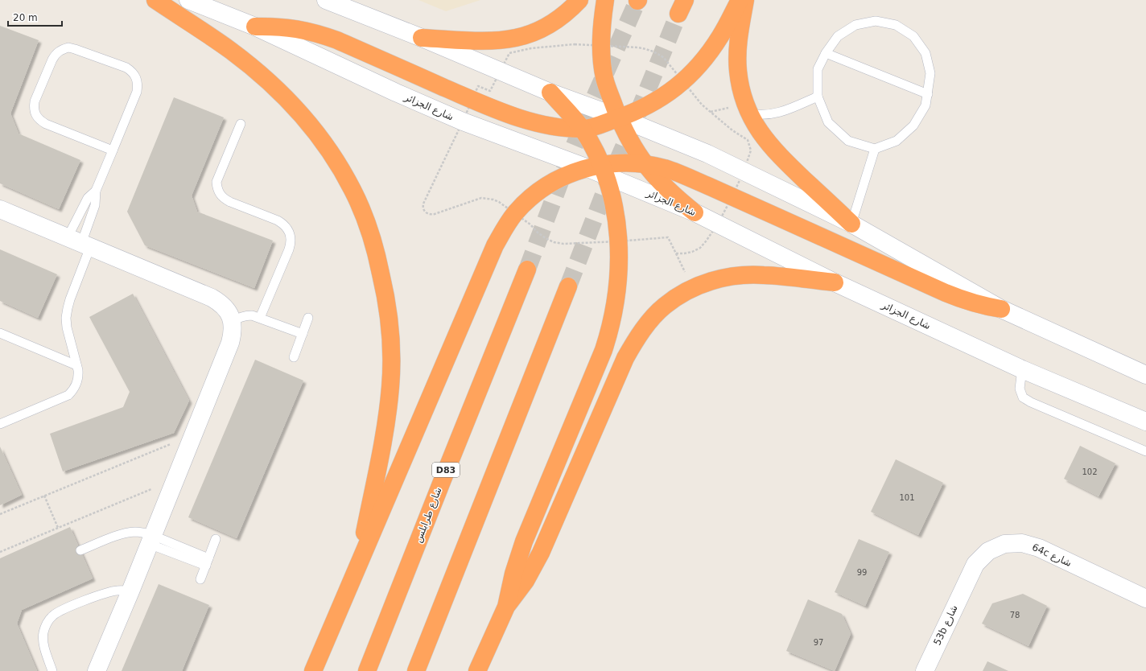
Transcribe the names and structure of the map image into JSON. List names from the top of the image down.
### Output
{
  "streets": {
    "highway": ["D83", "شارع طرابلس"],
    "main road": ["شارع الجزائر", "64c شارع", "53b شارع"]
  },
  "crossings": [
    ["64c شارع", "53b شارع"]
  ],
  "house_numbers": [
    "102",
    "101",
    "99",
    "78",
    "97"
  ],
  "scale_bar": "20 m"
}
